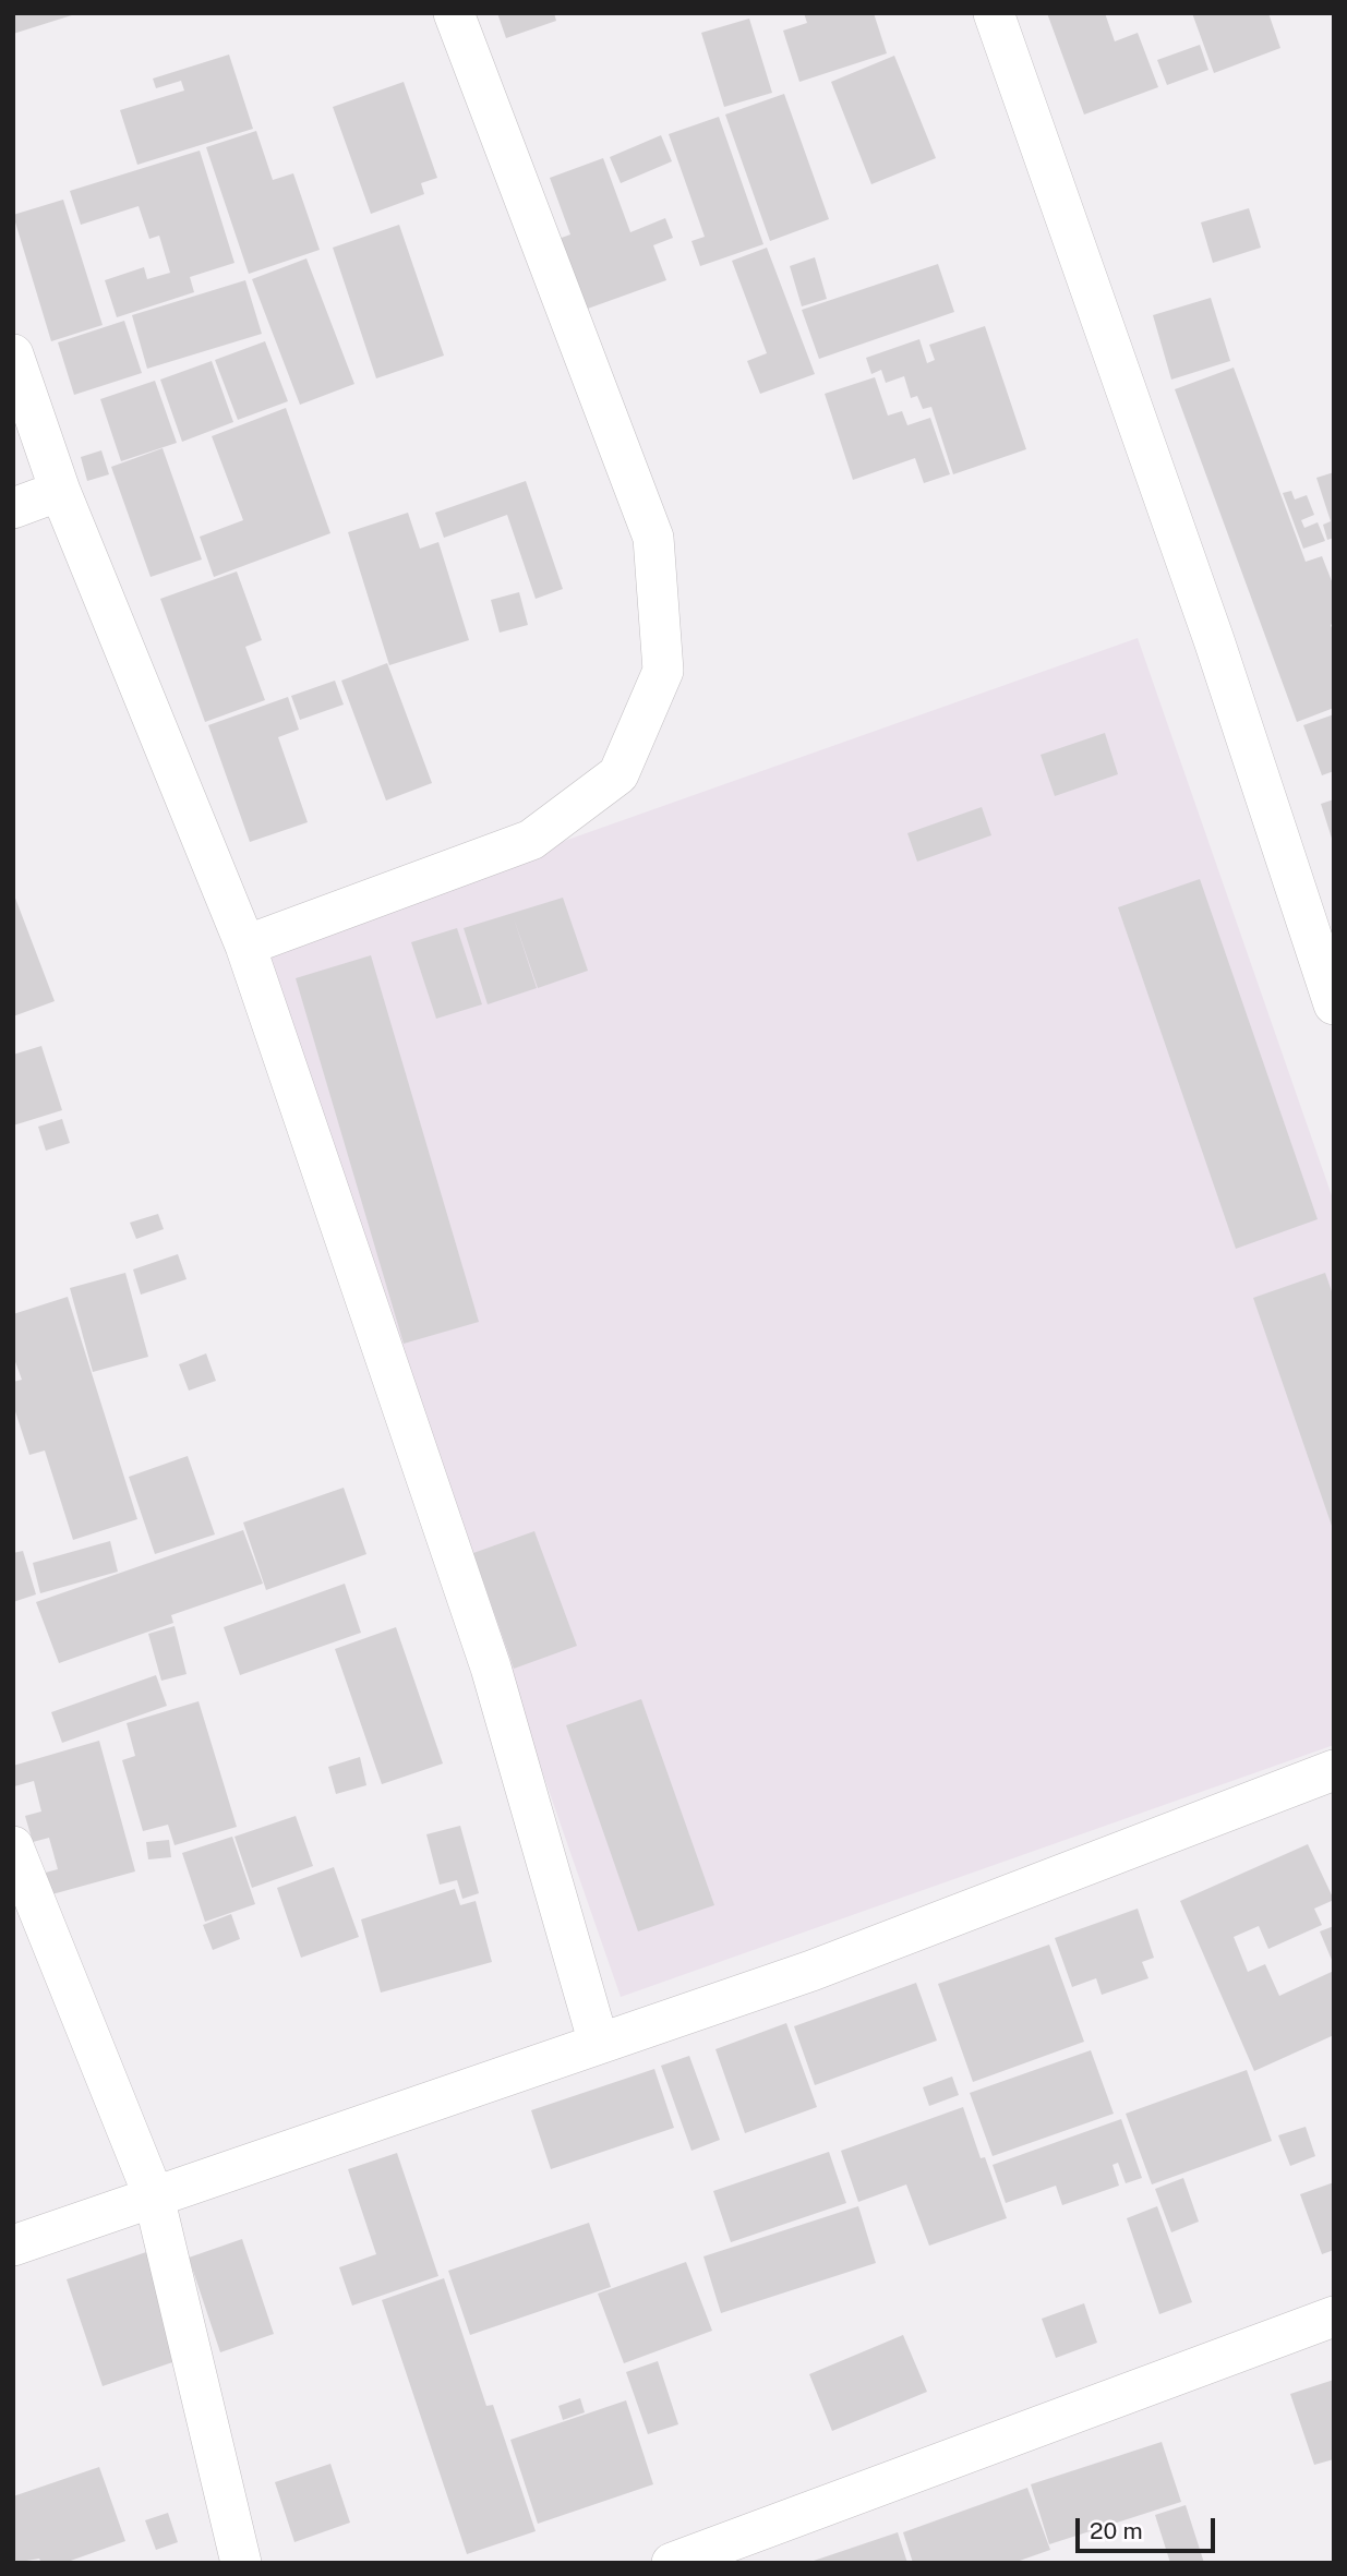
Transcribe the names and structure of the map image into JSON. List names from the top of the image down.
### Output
{
  "scale_bar": "20 m"
}
